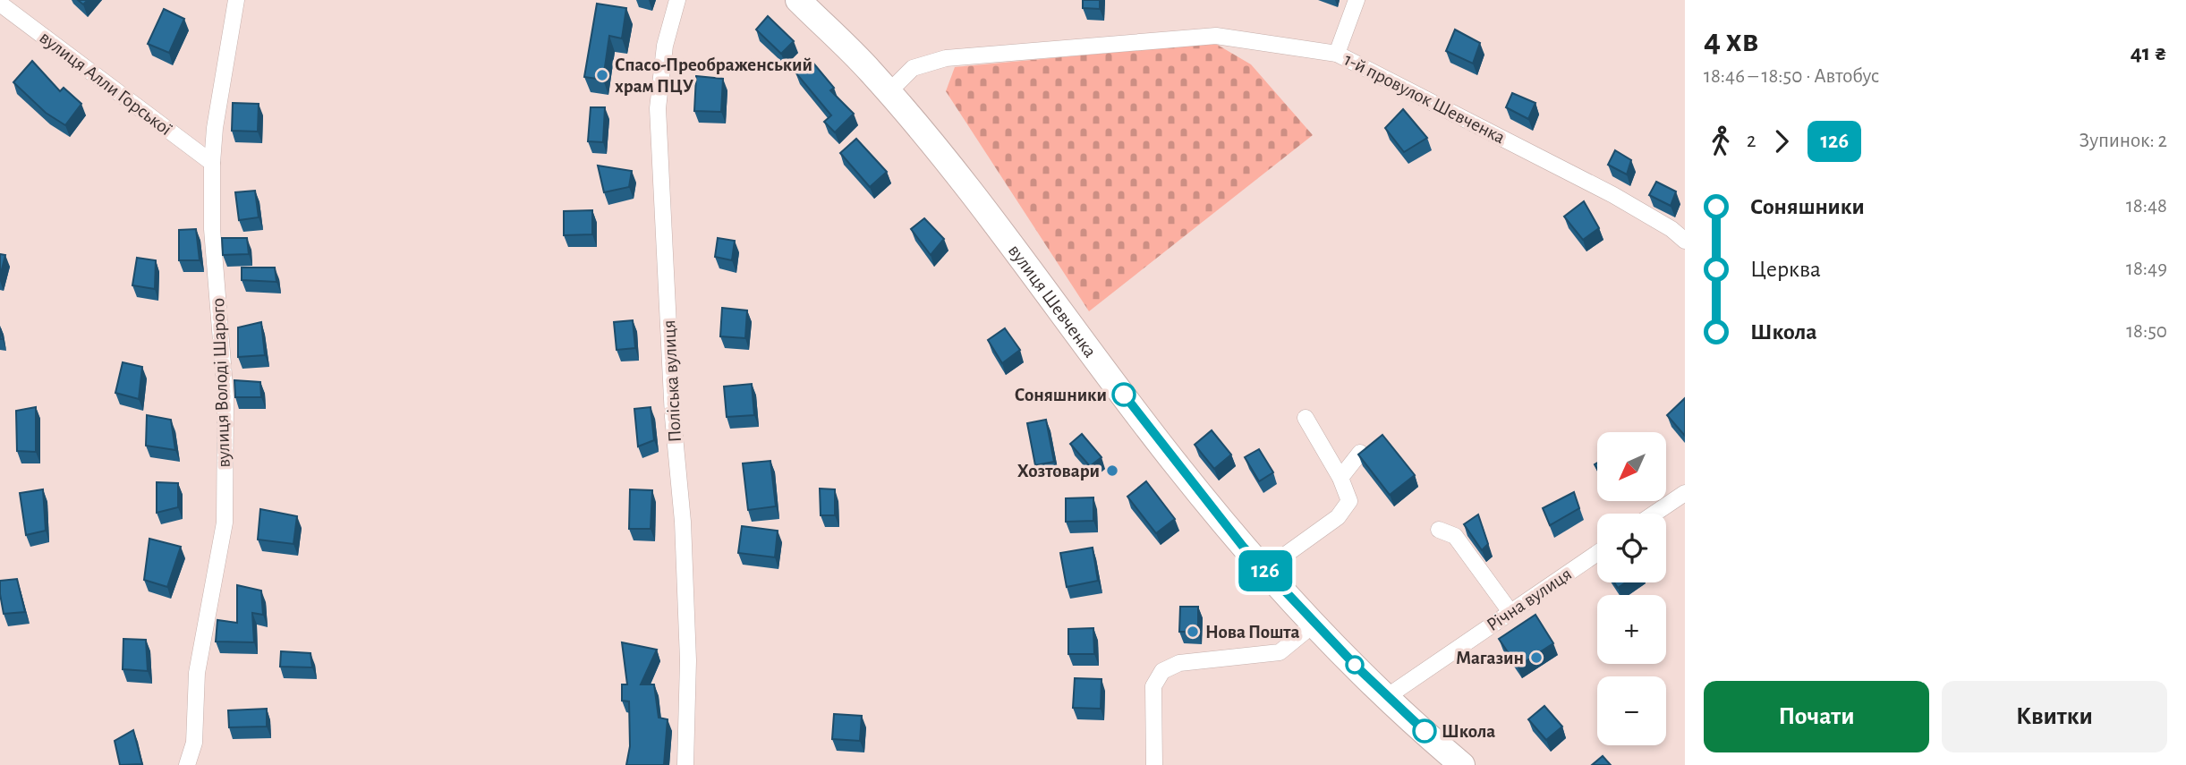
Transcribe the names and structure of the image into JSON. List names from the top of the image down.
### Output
{
  "streets": {
    "main road": ["вулиця Шевченка"],
    "street": [
      "вулиця Алли Горської",
      "1-й провулок Шевченка",
      "Поліська вулиця",
      "вулиця Володі Шарого",
      "Річна вулиця"
    ]
  },
  "crossings": [
    ["вулиця Алли Горської", "вулиця Володі Шарого"],
    ["1-й провулок Шевченка", "вулиця Шевченка"],
    ["вулиця Шевченка", "Річна вулиця"]
  ],
  "places": [
    "Спасо-Преображенський храм ПЦУ",
    "Соняшники",
    "Хозтовари",
    "Нова Пошта",
    "Магазин",
    "Школа"
  ],
  "lines": ["bus line 126"],
  "north": "bottom left",
  "page": {
    "on_map": "126",
    "heading": ["4 хв", "18:46 – 18:50 · Автобус", "41 ₴"],
    "legs": ["2", "126", "Зупинок: 2"],
    "list": [
      {
        "name": "Соняшники",
        "value": "18:48"
      },
      {
        "name": "Церква",
        "value": "18:49"
      },
      {
        "name": "Школа",
        "value": "18:50"
      }
    ],
    "map_buttons": ["+", "−"],
    "buttons": ["Почати", "Квитки"]
  }
}
